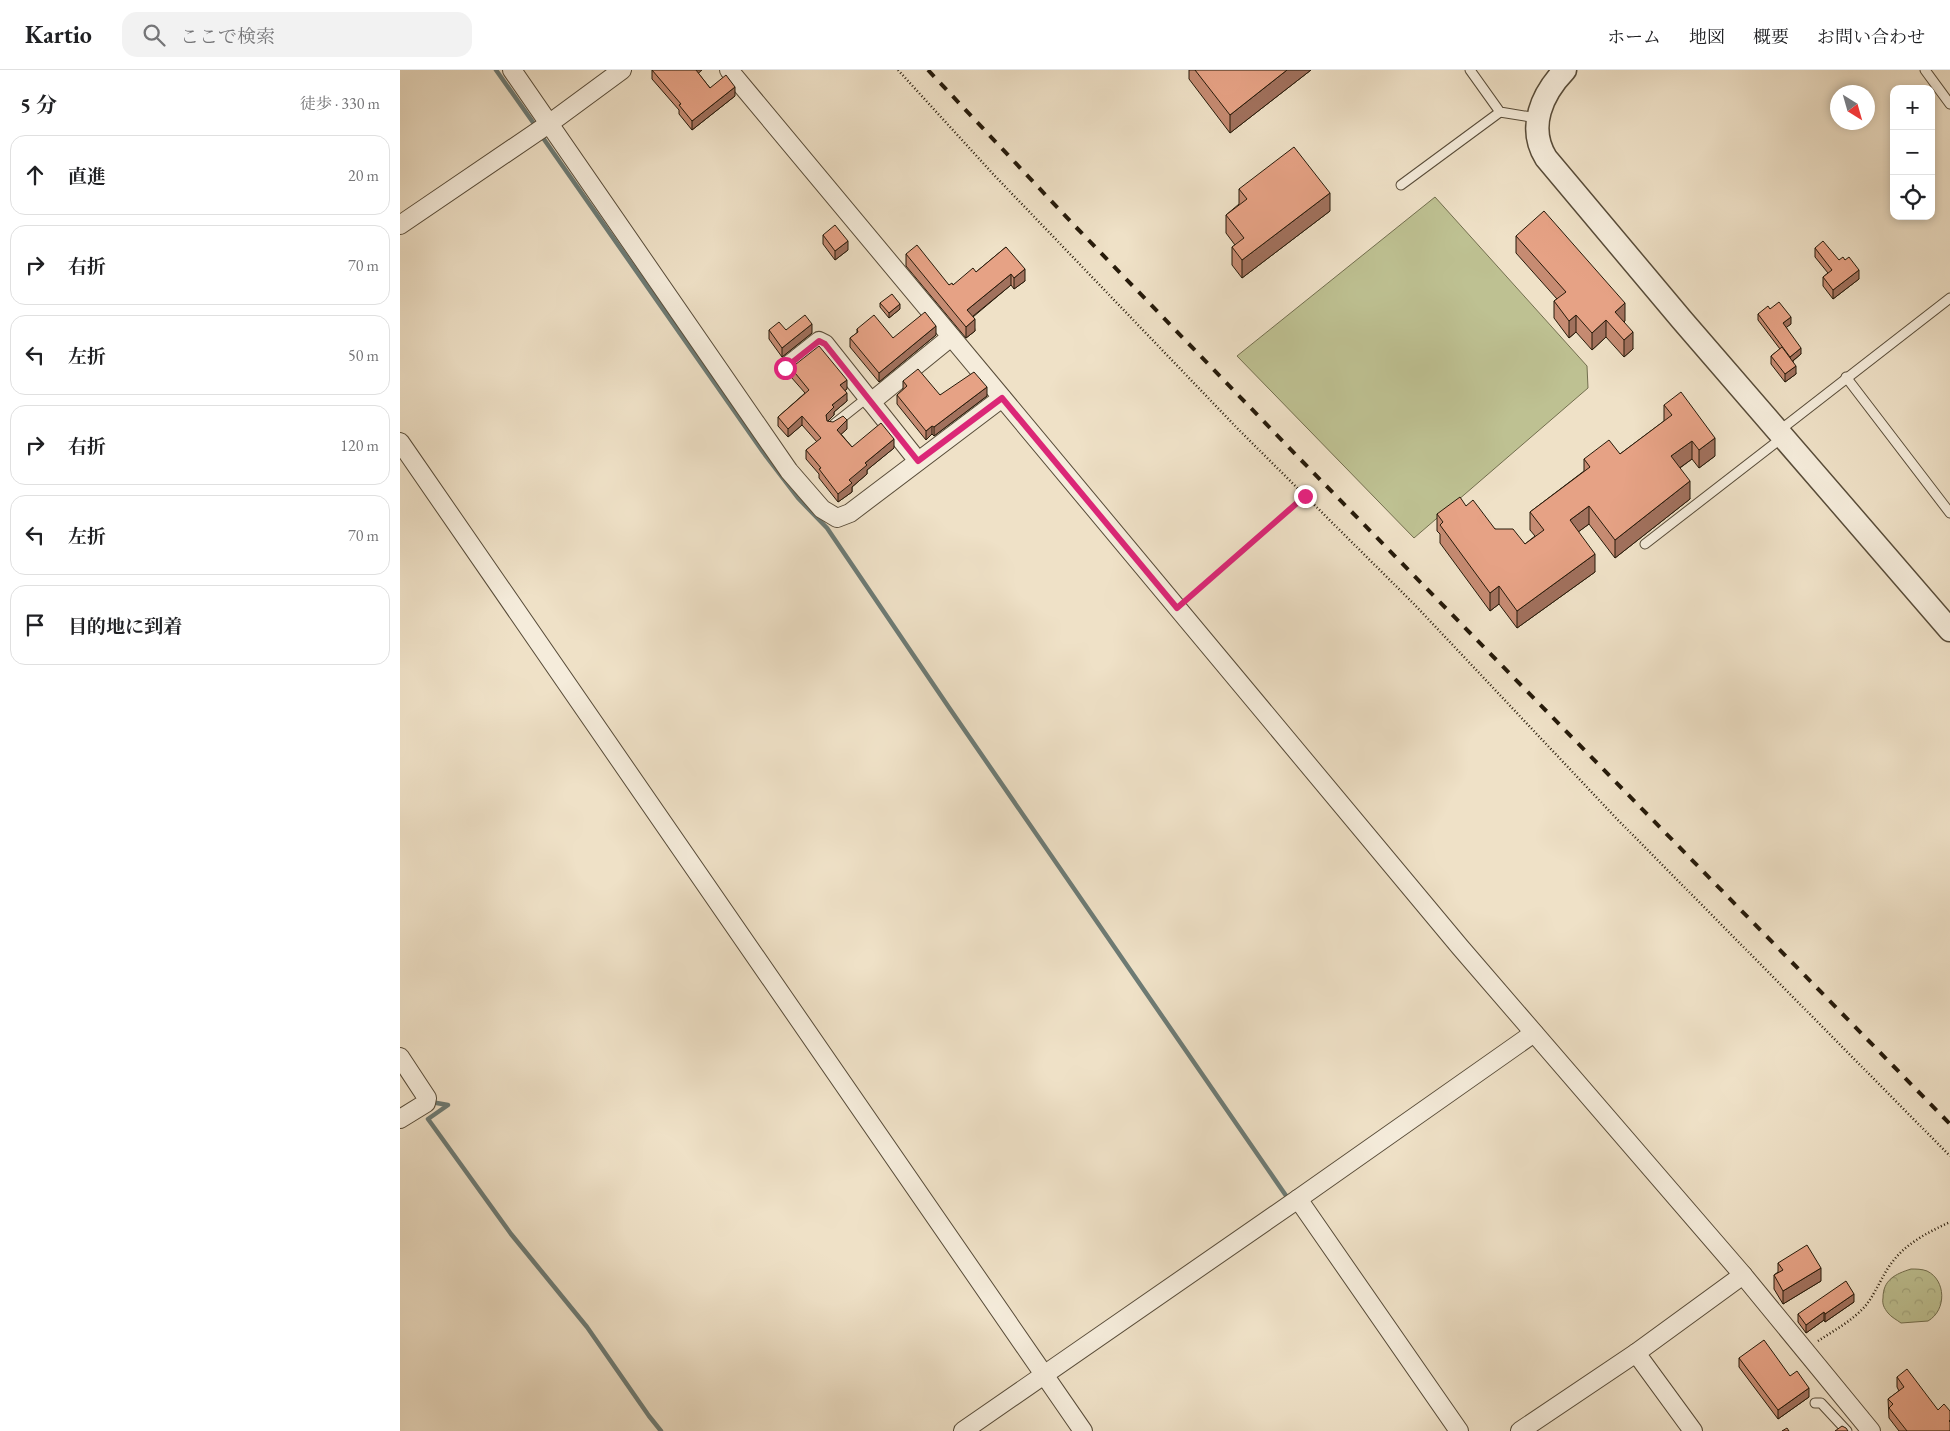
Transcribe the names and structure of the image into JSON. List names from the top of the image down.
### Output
{
  "north": "bottom right",
  "page": {
    "header": "Kartio",
    "search": "ここで検索",
    "nav": [
      "ホーム",
      "地図",
      "概要",
      "お問い合わせ"
    ],
    "heading": ["5 分", "徒歩 · 330 m"],
    "map_buttons": ["+", "−"],
    "list": [
      ["直進", "20 m"],
      ["右折", "70 m"],
      ["左折", "50 m"],
      ["右折", "120 m"],
      ["左折", "70 m"],
      "目的地に到着"
    ]
  }
}
